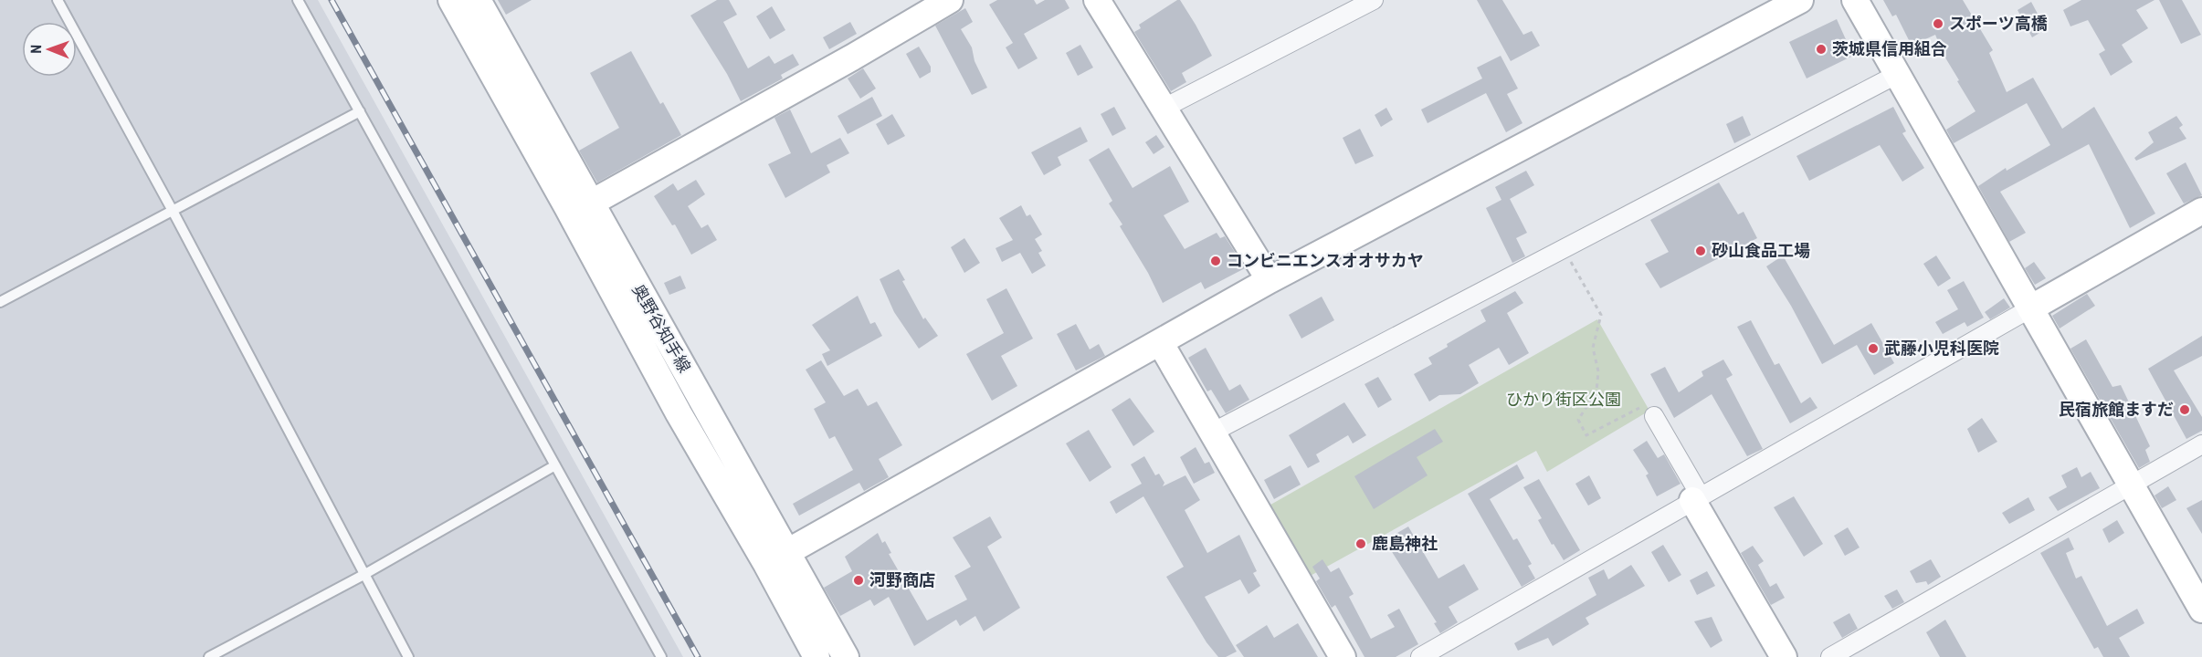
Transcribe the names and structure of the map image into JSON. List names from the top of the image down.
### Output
{
  "streets": {
    "street": ["奥野谷知手線"]
  },
  "parks": ["ひかり街区公園"],
  "places": [
    "スポーツ高橋",
    "茨城県信用組合",
    "砂山食品工場",
    "コンビニエンスオオサカヤ",
    "武藤小児科医院",
    "民宿旅館ますだ",
    "鹿島神社",
    "河野商店"
  ],
  "north": "left"
}
